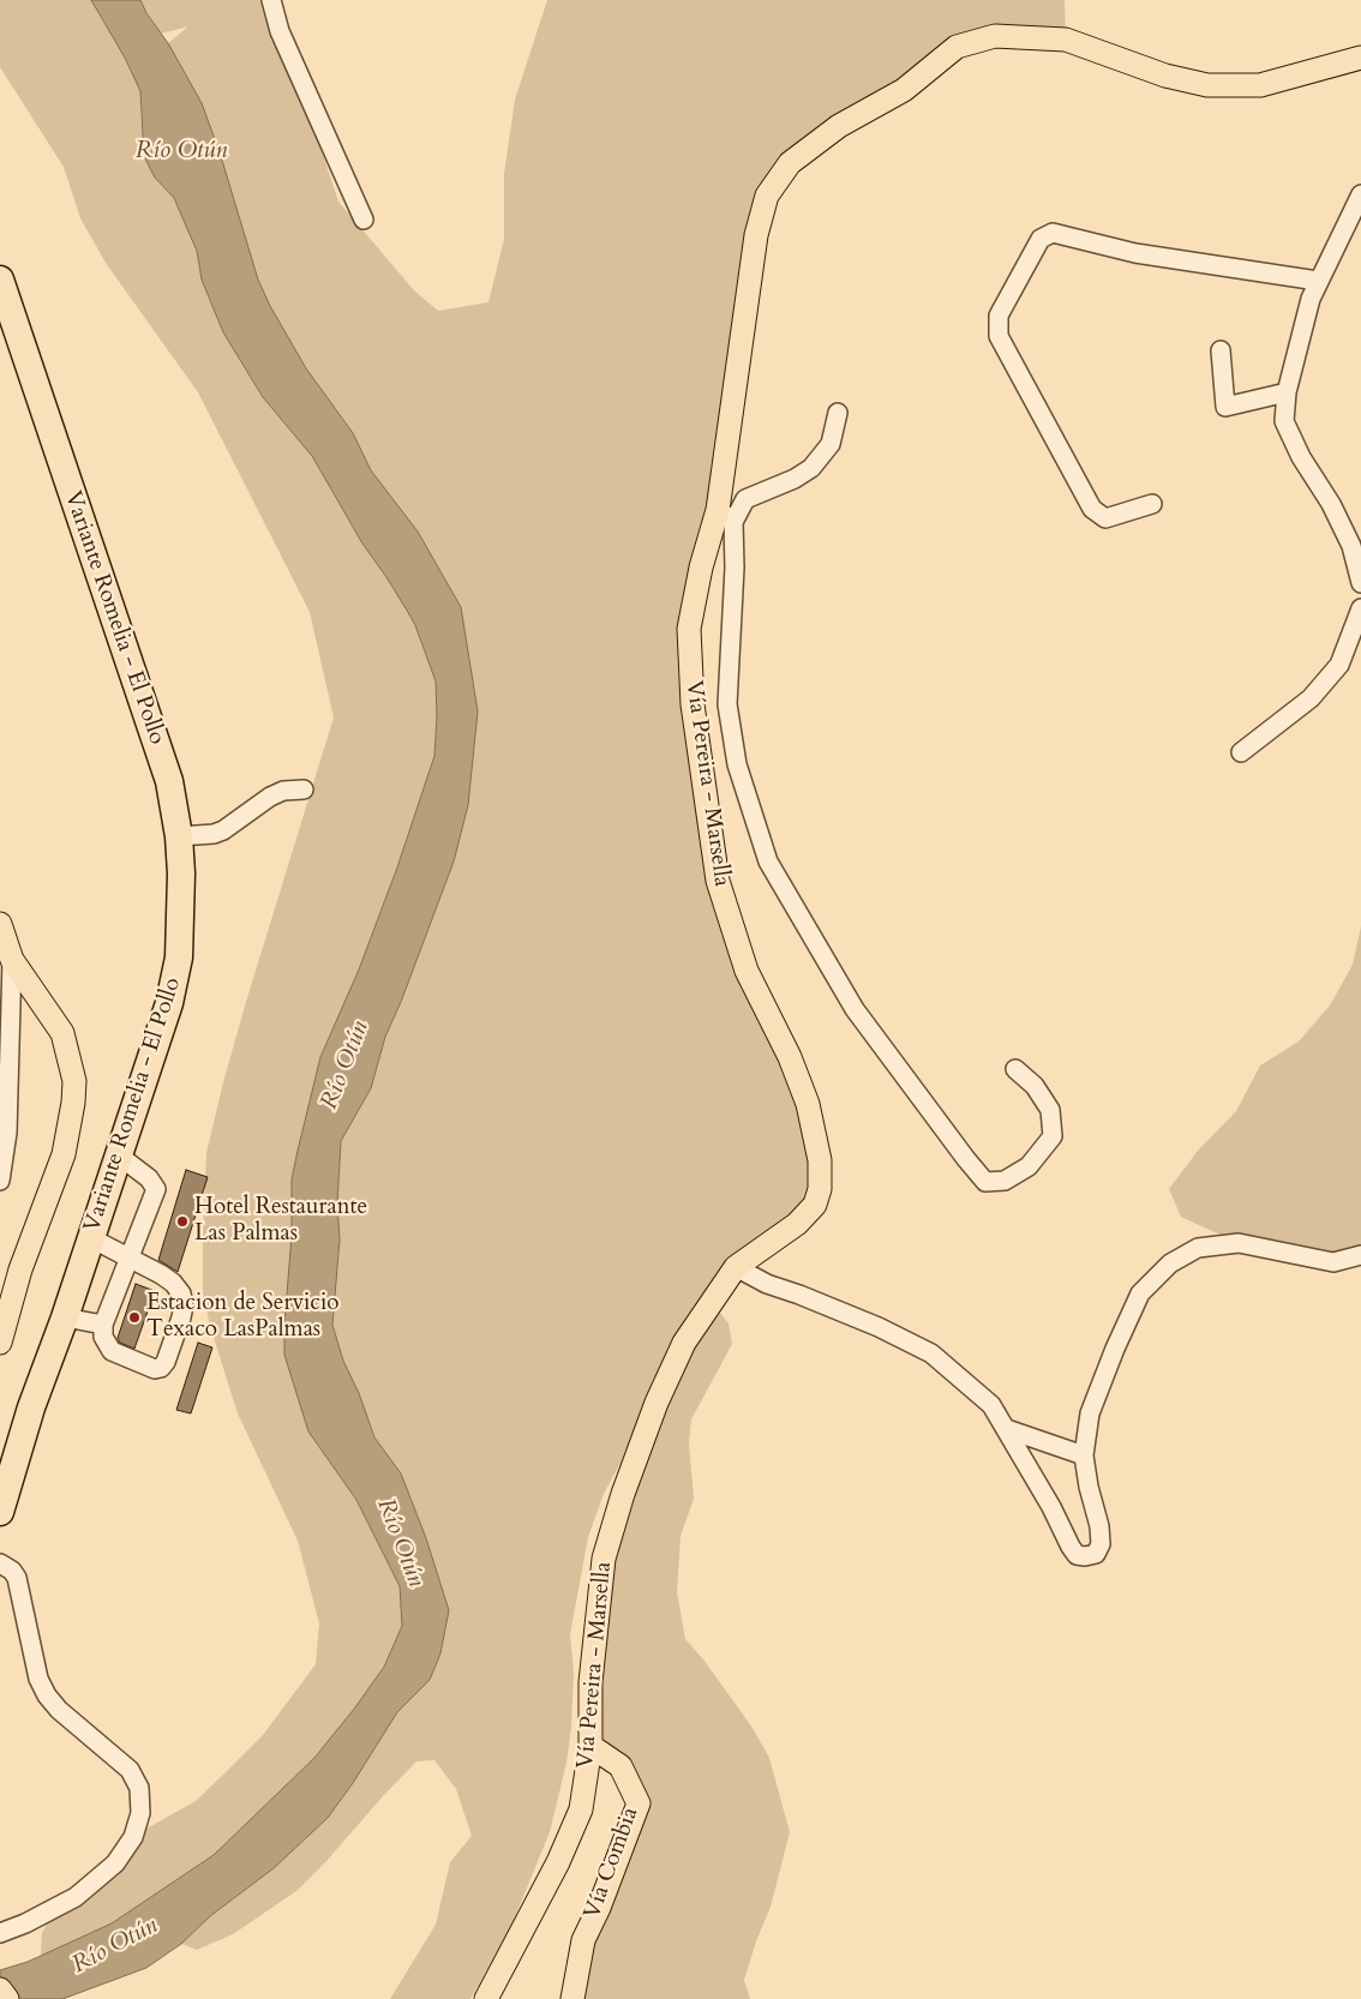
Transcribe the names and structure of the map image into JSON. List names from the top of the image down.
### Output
{
  "streets": {
    "highway": ["Variante Romelia - El Pollo"],
    "main road": ["Vía Pereira - Marsella", "Vía Combia"]
  },
  "crossings": [
    ["Vía Pereira - Marsella", "Vía Combia"]
  ],
  "water": ["Río Otún"],
  "places": ["Hotel Restaurante Las Palmas", "Estacion de Servicio Texaco LasPalmas"]
}
